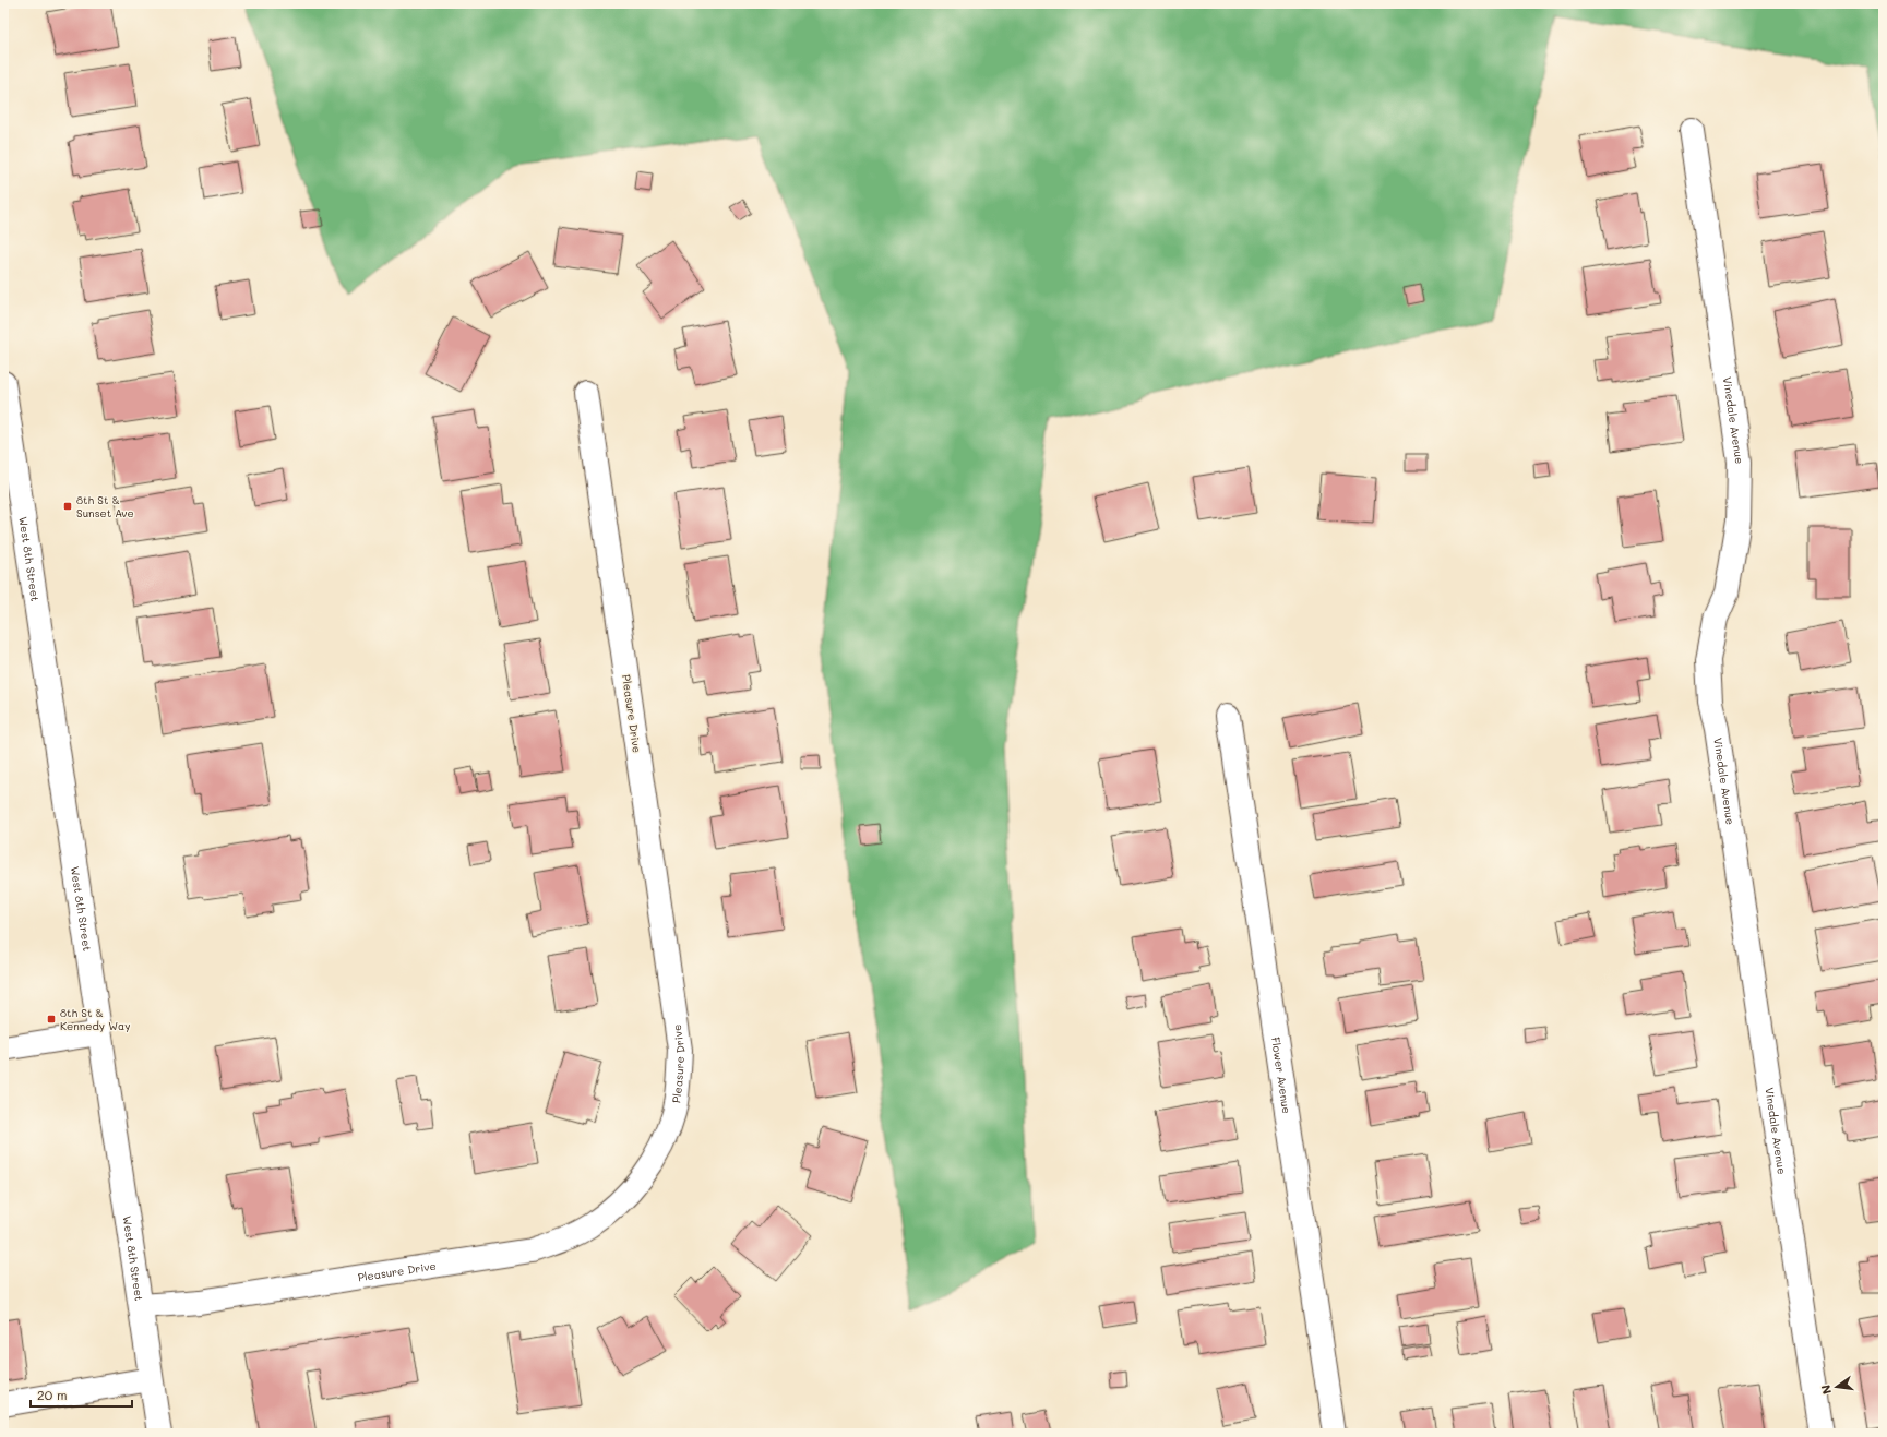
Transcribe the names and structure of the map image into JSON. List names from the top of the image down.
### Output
{
  "streets": {
    "street": [
      "Vinedale Avenue",
      "West 8th Street",
      "Pleasure Drive",
      "Flower Avenue"
    ]
  },
  "crossings": [
    ["West 8th Street", "Pleasure Drive"]
  ],
  "places": {
    "transit": ["8th St & Sunset Ave", "8th St & Kennedy Way"]
  },
  "scale_bar": "20 m",
  "north": "left"
}
